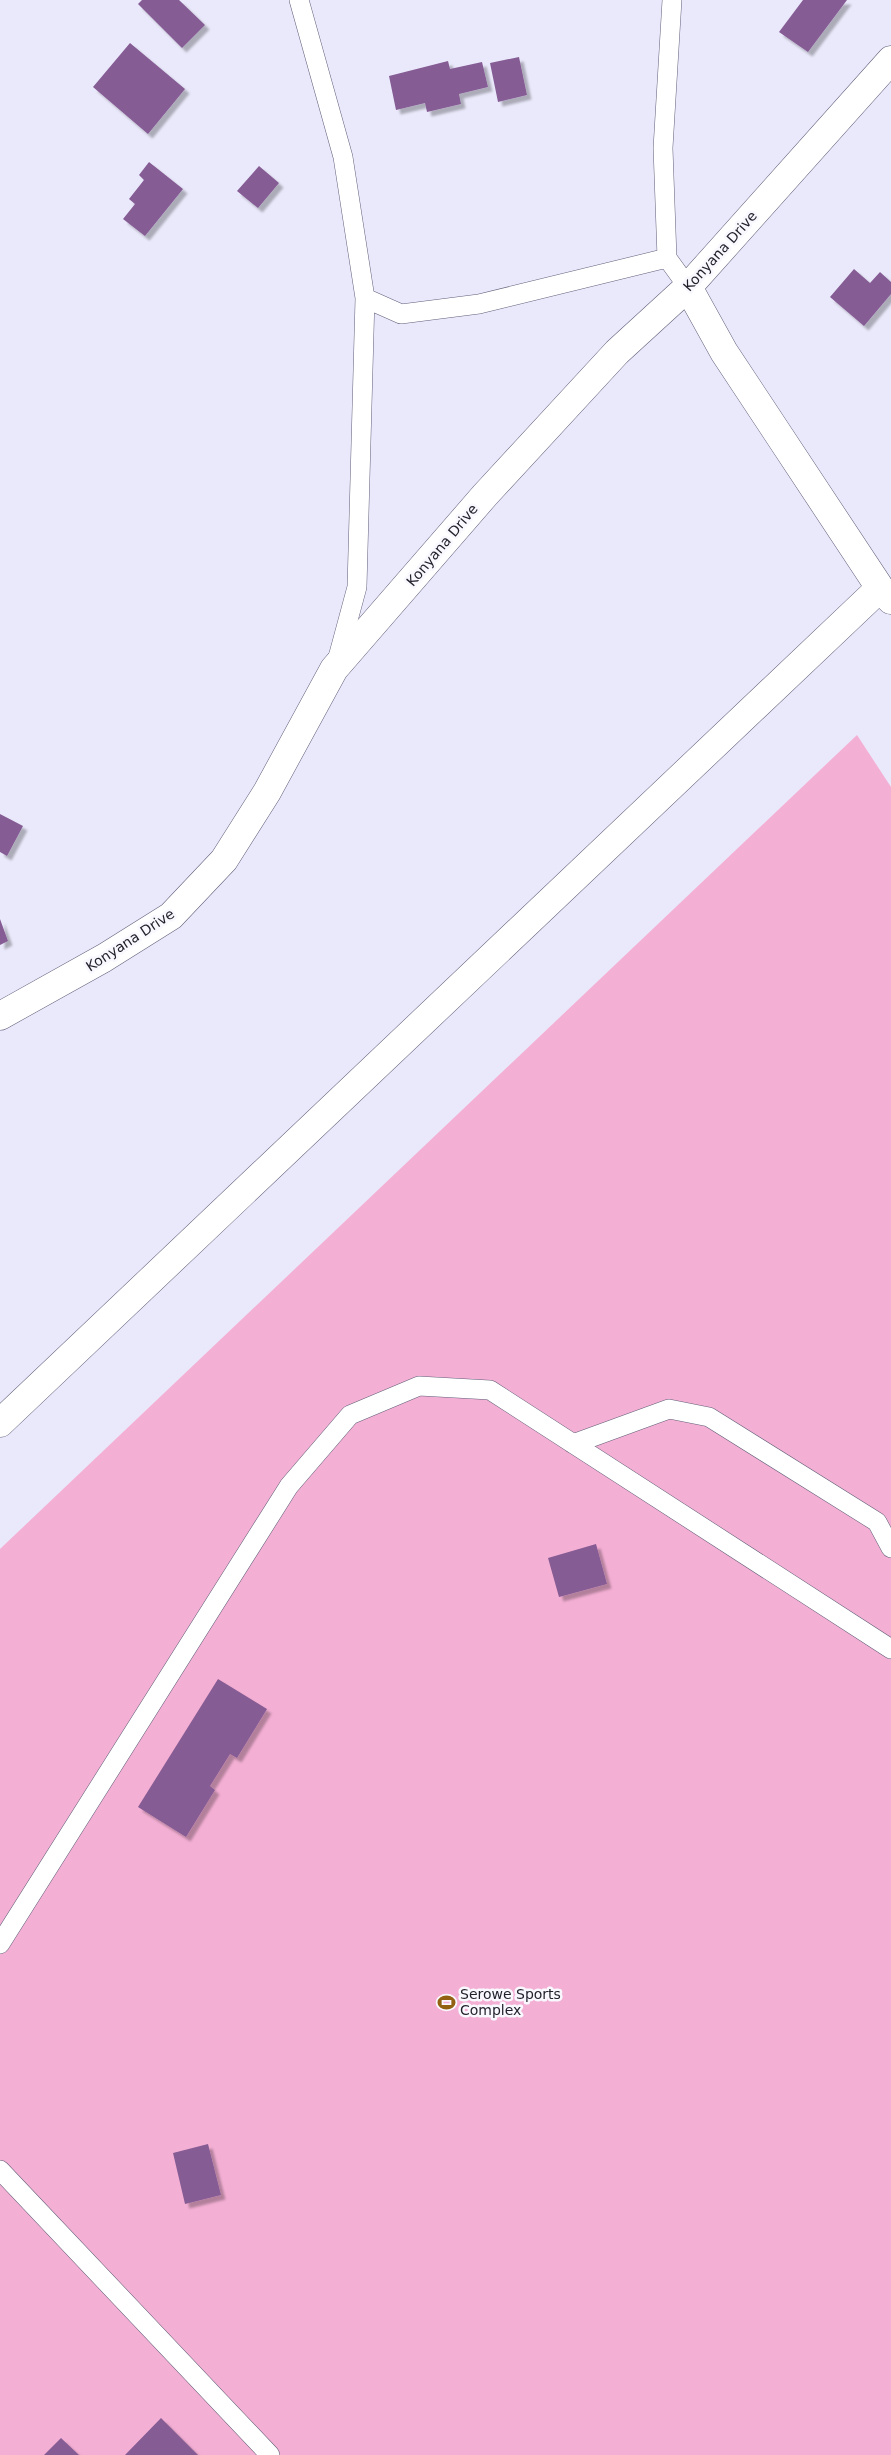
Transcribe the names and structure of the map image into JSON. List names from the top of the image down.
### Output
{
  "streets": {
    "street": ["Konyana Drive"]
  },
  "places": {
    "sports": ["Serowe Sports Complex"]
  }
}
